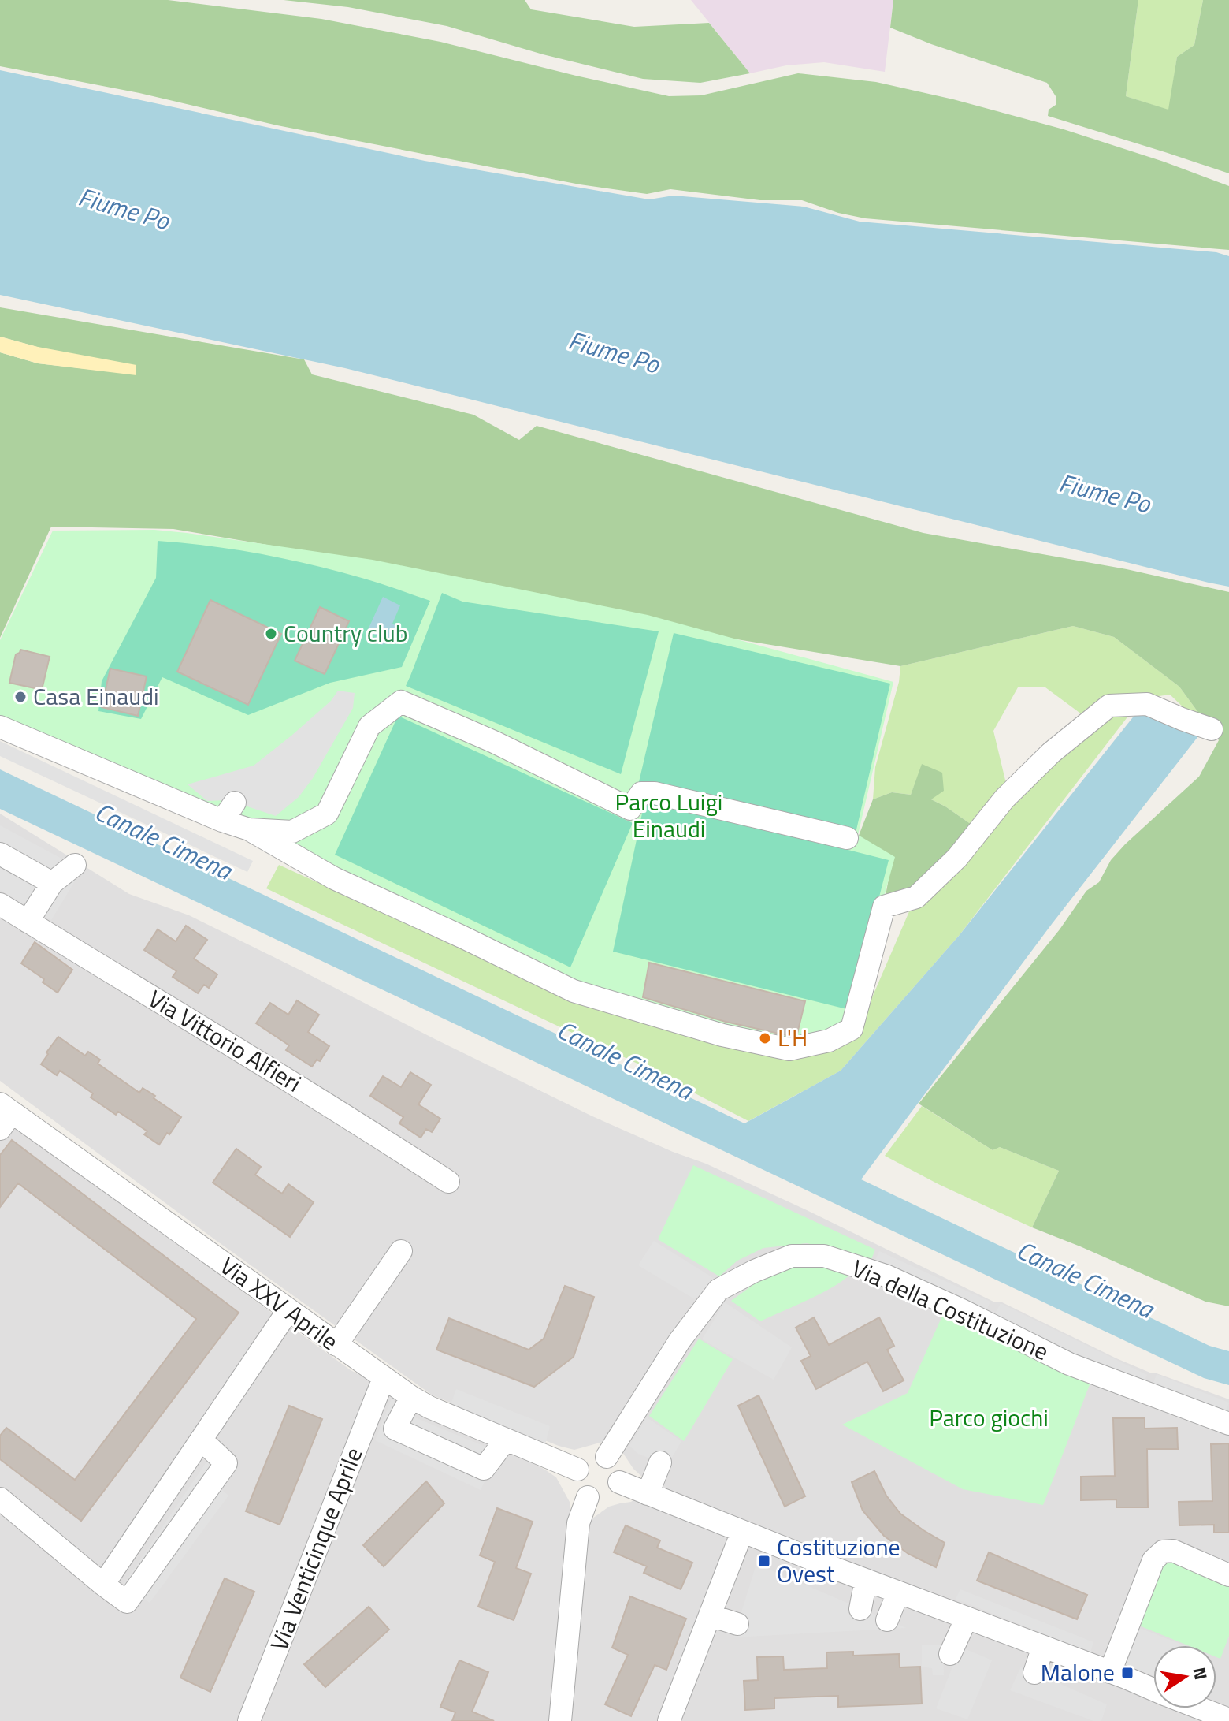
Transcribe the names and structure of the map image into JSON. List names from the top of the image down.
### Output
{
  "streets": {
    "street": [
      "Via Vittorio Alfieri",
      "Via XXV Aprile",
      "Via della Costituzione",
      "Via Venticinque Aprile"
    ]
  },
  "crossings": [
    ["Via XXV Aprile", "Via della Costituzione"],
    ["Via XXV Aprile", "Via Venticinque Aprile"]
  ],
  "water": ["Fiume Po", "Canale Cimena"],
  "parks": ["Parco Luigi Einaudi", "Parco giochi"],
  "places": {
    "other": ["Country club", "Casa Einaudi", "L'H"],
    "transit": ["Costituzione Ovest", "Malone"]
  },
  "north": "right"
}
